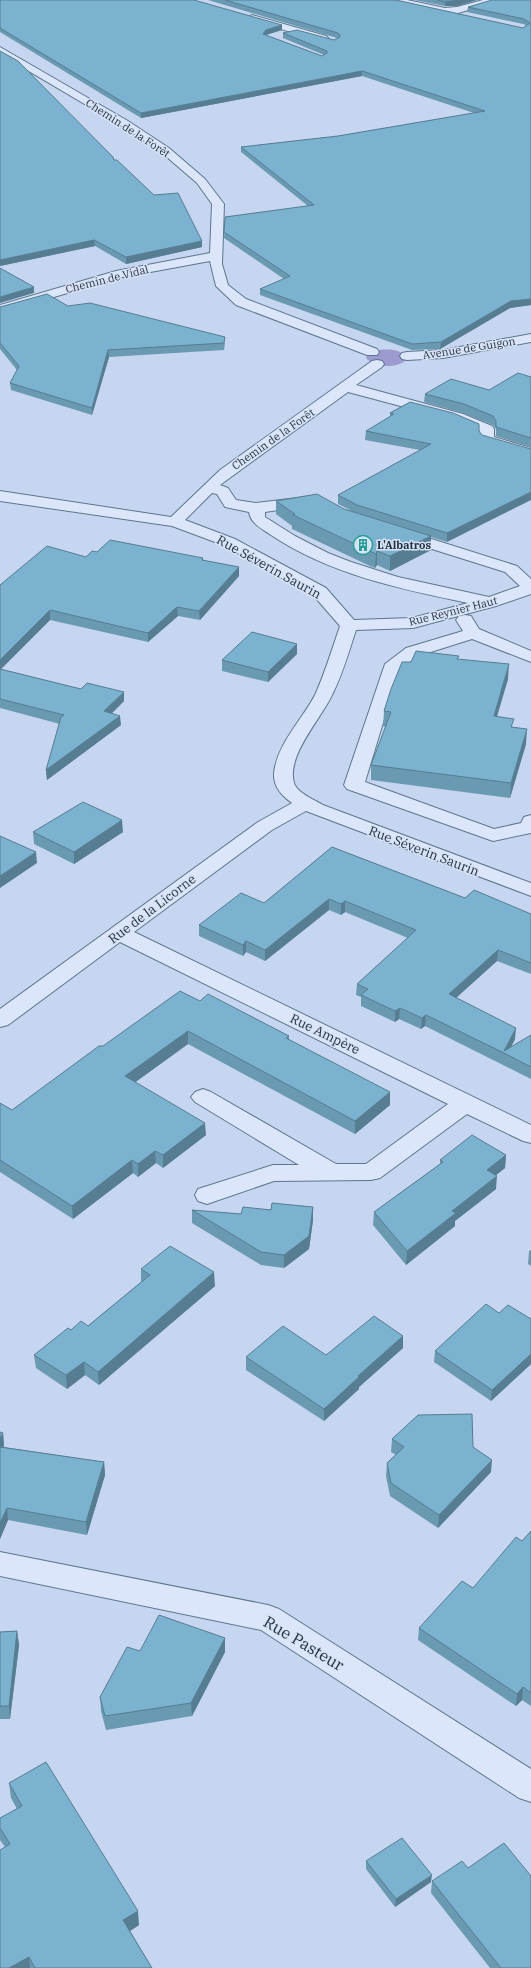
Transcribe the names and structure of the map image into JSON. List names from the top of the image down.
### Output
{
  "streets": {
    "street": [
      "Chemin de la Forêt",
      "Chemin de Vidal",
      "Avenue de Guigon",
      "Rue Séverin Saurin",
      "Rue Reynier Haut",
      "Rue de la Licorne",
      "Rue Ampère",
      "Rue Pasteur"
    ]
  },
  "crossings": [
    ["Chemin de la Forêt", "Chemin de Vidal"],
    ["Chemin de la Forêt", "Avenue de Guigon"],
    ["Chemin de la Forêt", "Rue Séverin Saurin"],
    ["Rue Séverin Saurin", "Rue Reynier Haut"],
    ["Rue Séverin Saurin", "Rue de la Licorne"],
    ["Rue de la Licorne", "Rue Ampère"]
  ],
  "places": {
    "building": ["L'Albatros"]
  }
}
